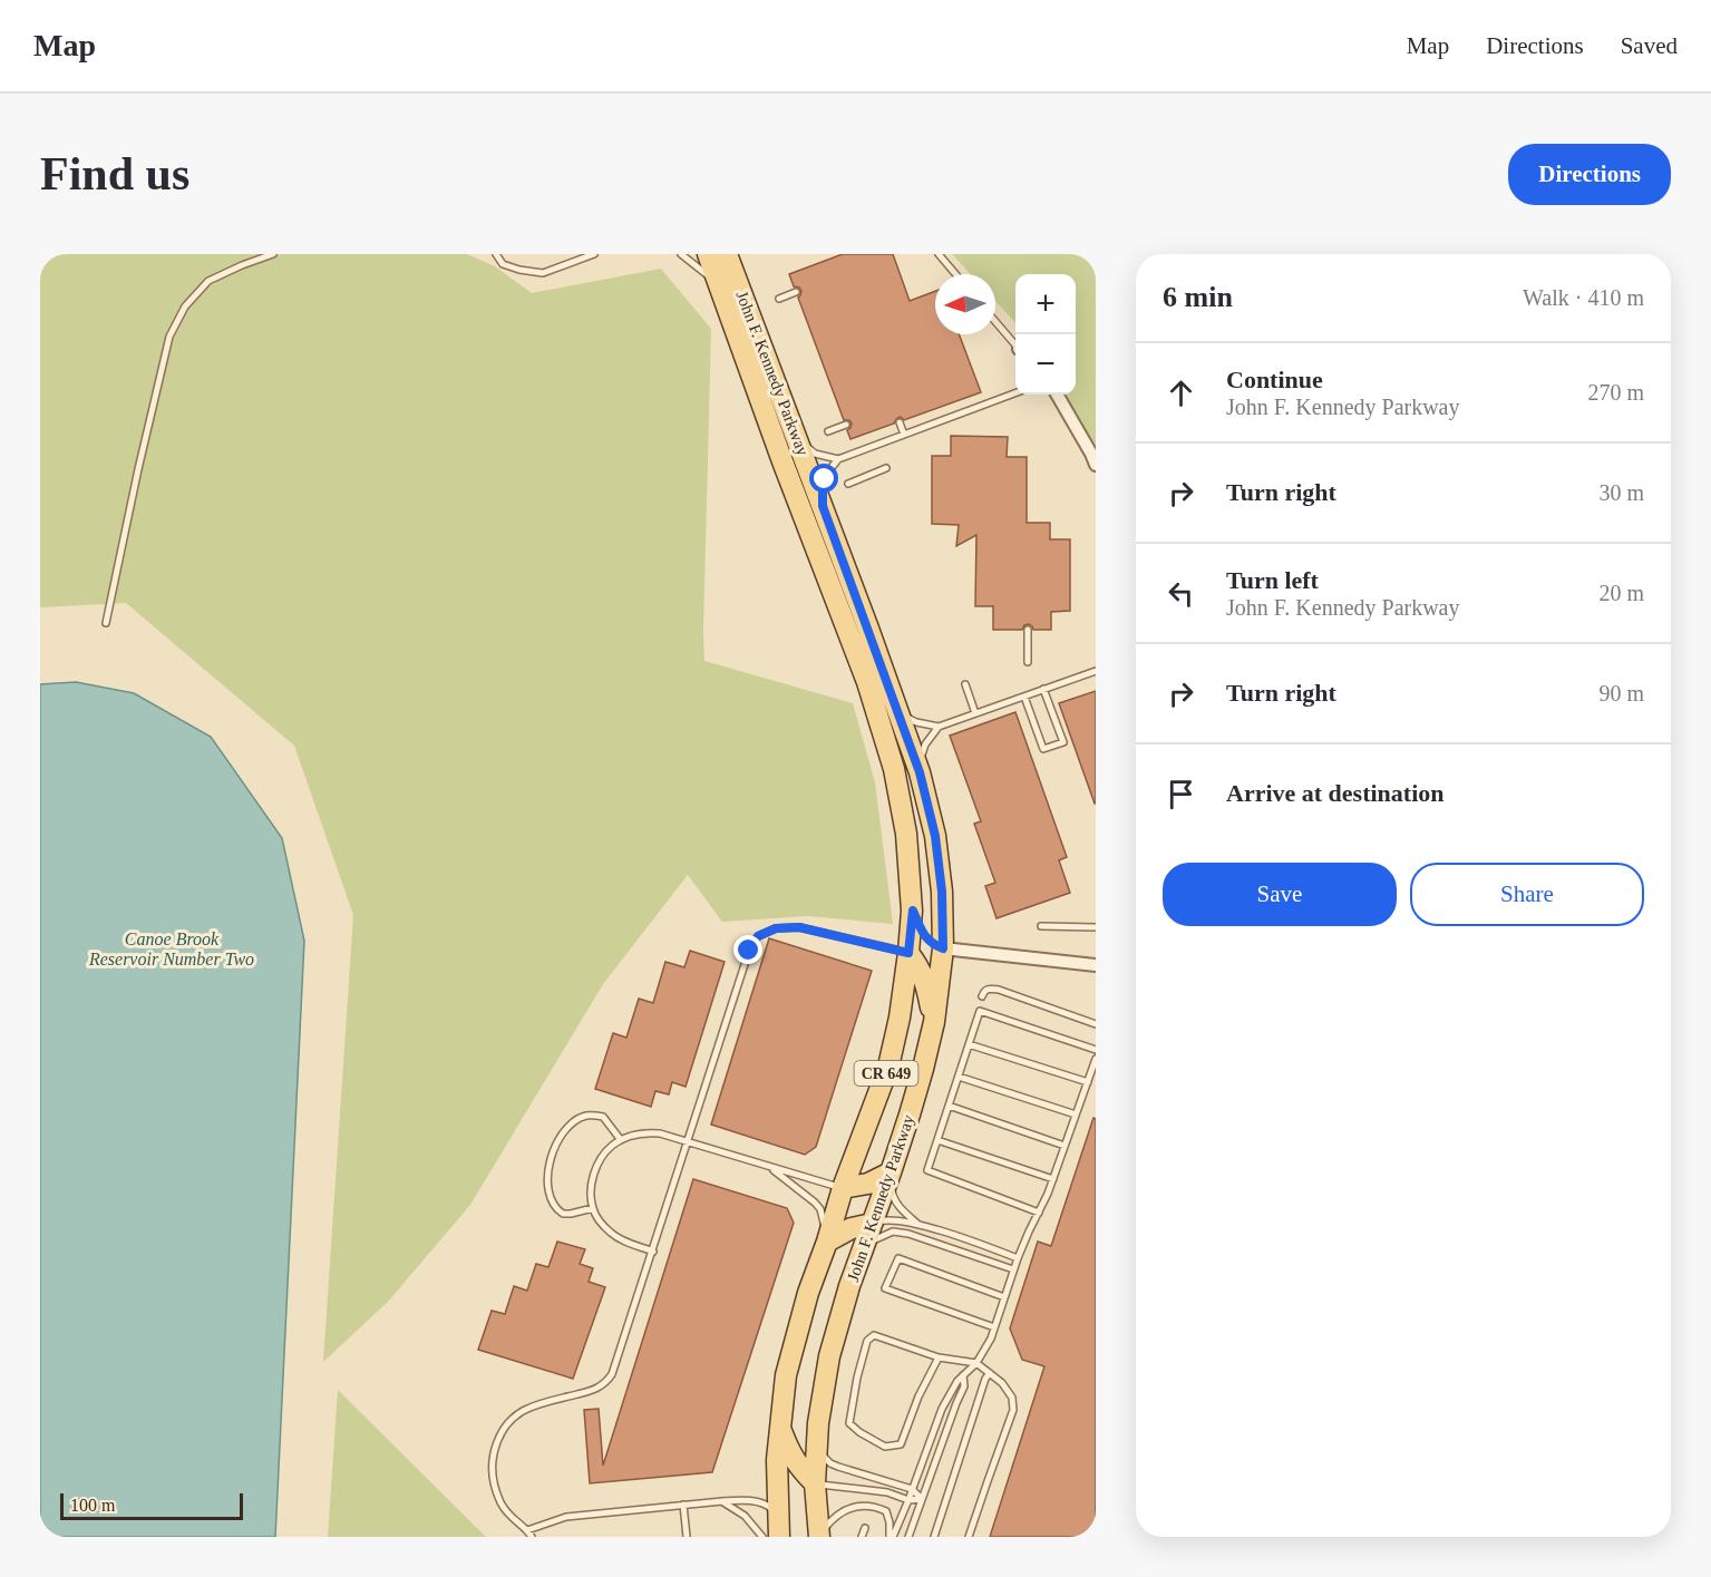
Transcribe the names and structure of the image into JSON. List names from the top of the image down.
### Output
{
  "streets": {
    "main road": ["John F. Kennedy Parkway", "CR 649"]
  },
  "water": ["Canoe Brook Reservoir Number Two"],
  "scale_bar": "100 m",
  "north": "left",
  "page": {
    "header": "Map",
    "nav": ["Map", "Directions", "Saved"],
    "buttons": [
      "Directions",
      ["Save", "Share"]
    ],
    "title": "Find us",
    "heading": ["6 min", "Walk · 410 m"],
    "map_buttons": ["+", "−"],
    "list": [
      ["Continue", "John F. Kennedy Parkway", "270 m"],
      ["Turn right", "30 m"],
      ["Turn left", "John F. Kennedy Parkway", "20 m"],
      ["Turn right", "90 m"],
      "Arrive at destination"
    ],
    "scale": "100 m"
  }
}
